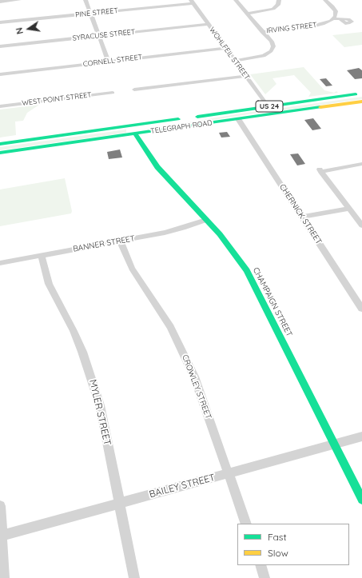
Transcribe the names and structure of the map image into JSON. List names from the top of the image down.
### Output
{
  "streets": {
    "main road": ["US 24", "TELEGRAPH ROAD", "CHAMPAIGN STREET"],
    "street": [
      "PINE STREET",
      "IRVING STREET",
      "SYRACUSE STREET",
      "WOHLFEIL STREET",
      "CORNELL STREET",
      "WEST POINT STREET",
      "CHERNICK STREET",
      "BANNER STREET",
      "CROWLEY STREET",
      "MYLER STREET",
      "BAILEY STREET"
    ]
  },
  "crossings": [
    ["PINE STREET", "WOHLFEIL STREET"],
    ["SYRACUSE STREET", "WOHLFEIL STREET"],
    ["WOHLFEIL STREET", "CORNELL STREET"],
    ["WOHLFEIL STREET", "TELEGRAPH ROAD"],
    ["TELEGRAPH ROAD", "CHERNICK STREET"],
    ["TELEGRAPH ROAD", "CHAMPAIGN STREET"],
    ["BANNER STREET", "CHAMPAIGN STREET"],
    ["BANNER STREET", "CROWLEY STREET"],
    ["BANNER STREET", "MYLER STREET"],
    ["CHAMPAIGN STREET", "BAILEY STREET"],
    ["CROWLEY STREET", "BAILEY STREET"],
    ["MYLER STREET", "BAILEY STREET"]
  ],
  "legend": ["Fast", "Slow"],
  "north": "left"
}
